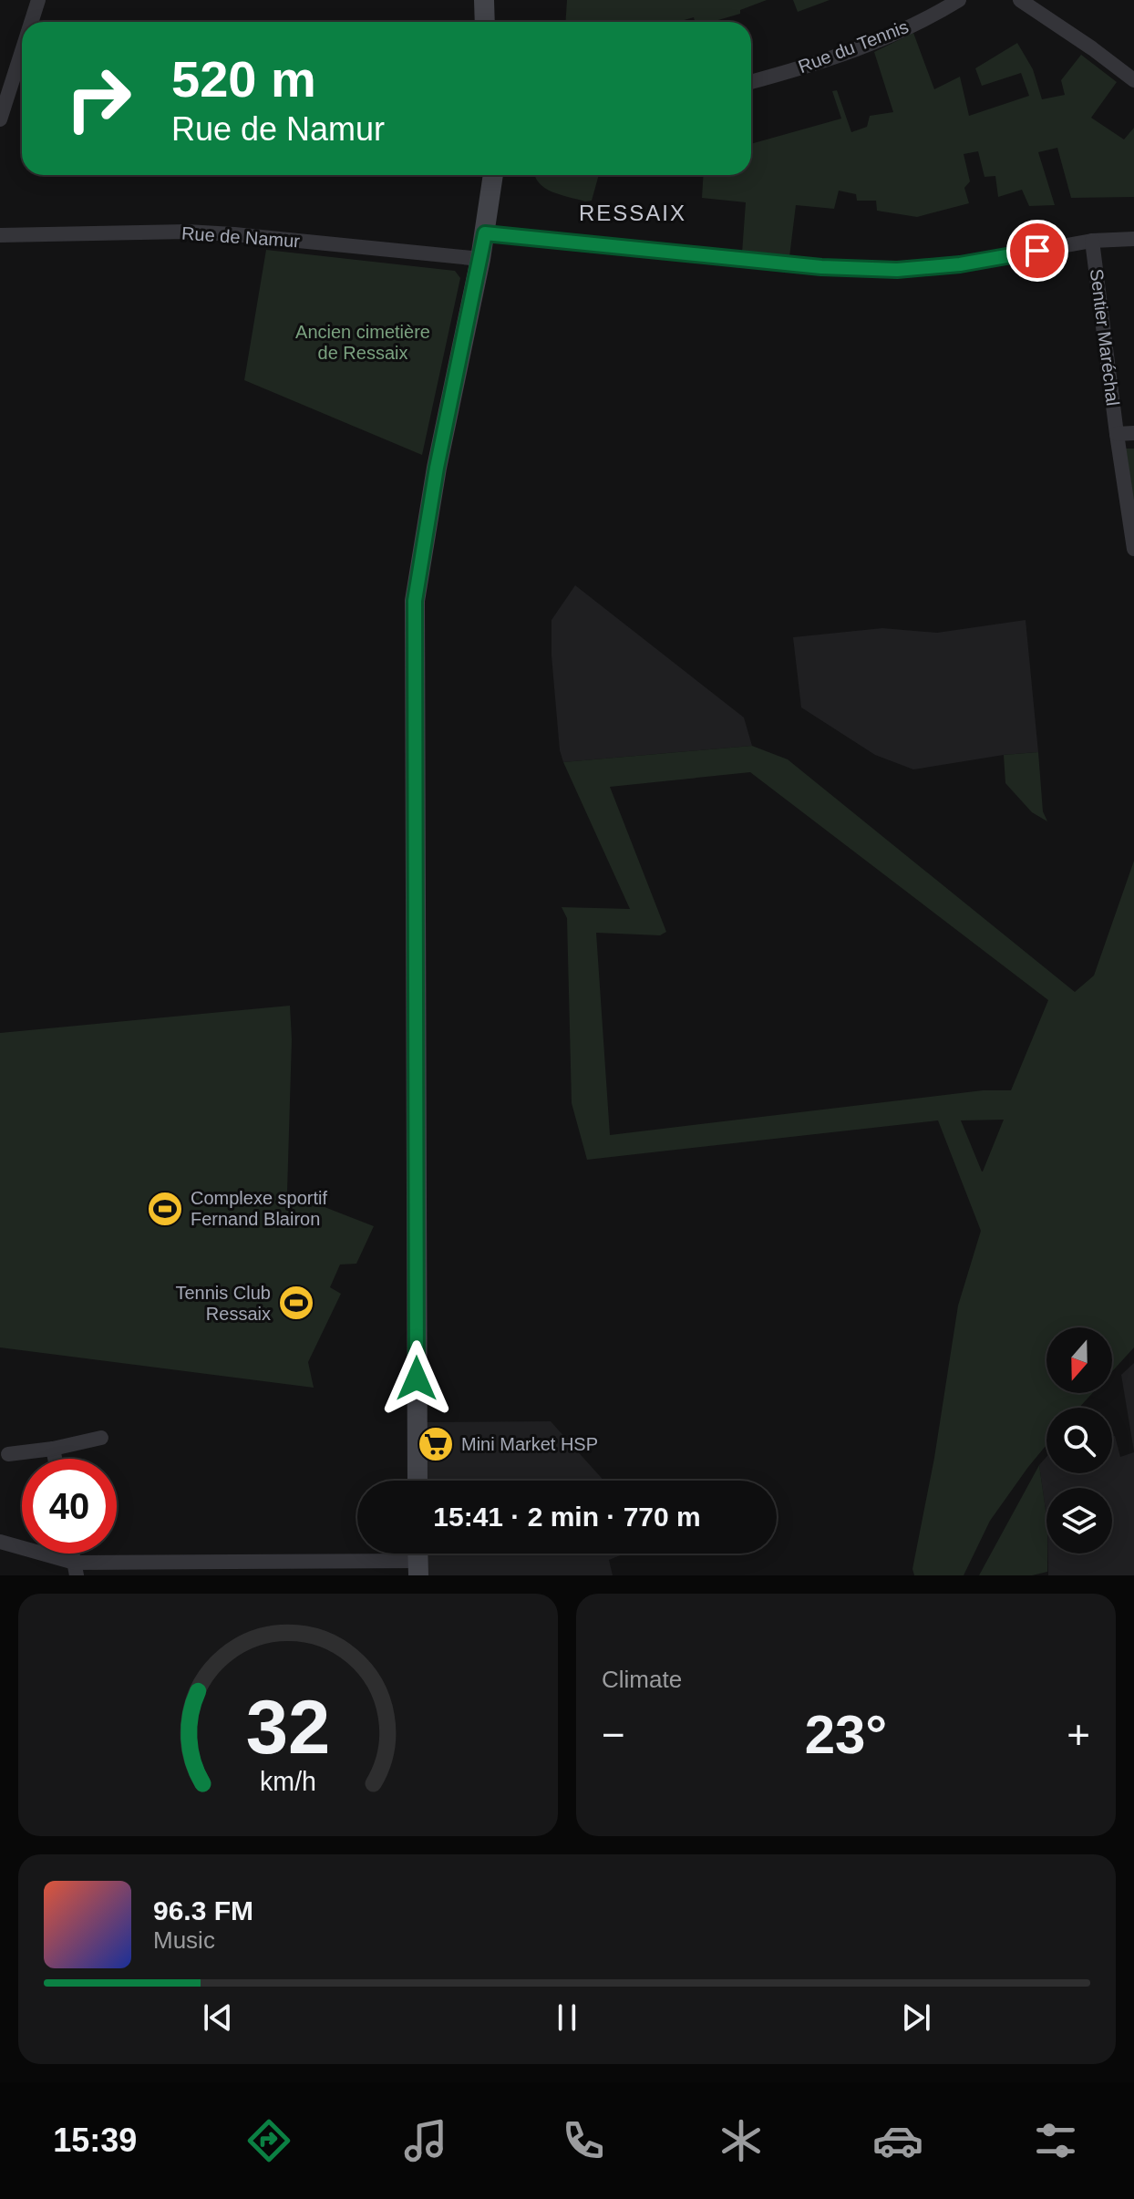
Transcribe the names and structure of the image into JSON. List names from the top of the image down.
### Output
{
  "streets": {
    "street": ["Rue du Tennis", "Rue de Namur", "Sentier Maréchal"]
  },
  "districts": ["RESSAIX"],
  "parks": ["Ancien cimetière de Ressaix"],
  "places": {
    "sports": ["Complexe sportif Fernand Blairon", "Tennis Club Ressaix"],
    "supermarket": ["Mini Market HSP"]
  },
  "north": "bottom",
  "page": {
    "turn": ["520 m", "Rue de Namur"],
    "limit": "40",
    "trip": "15:41 · 2 min · 770 m",
    "tile": "Climate",
    "heat": ["−", "23°", "+"],
    "song": ["96.3 FM", "Music"],
    "tabs": "15:39",
    "gauge": ["32", "km/h"]
  }
}
